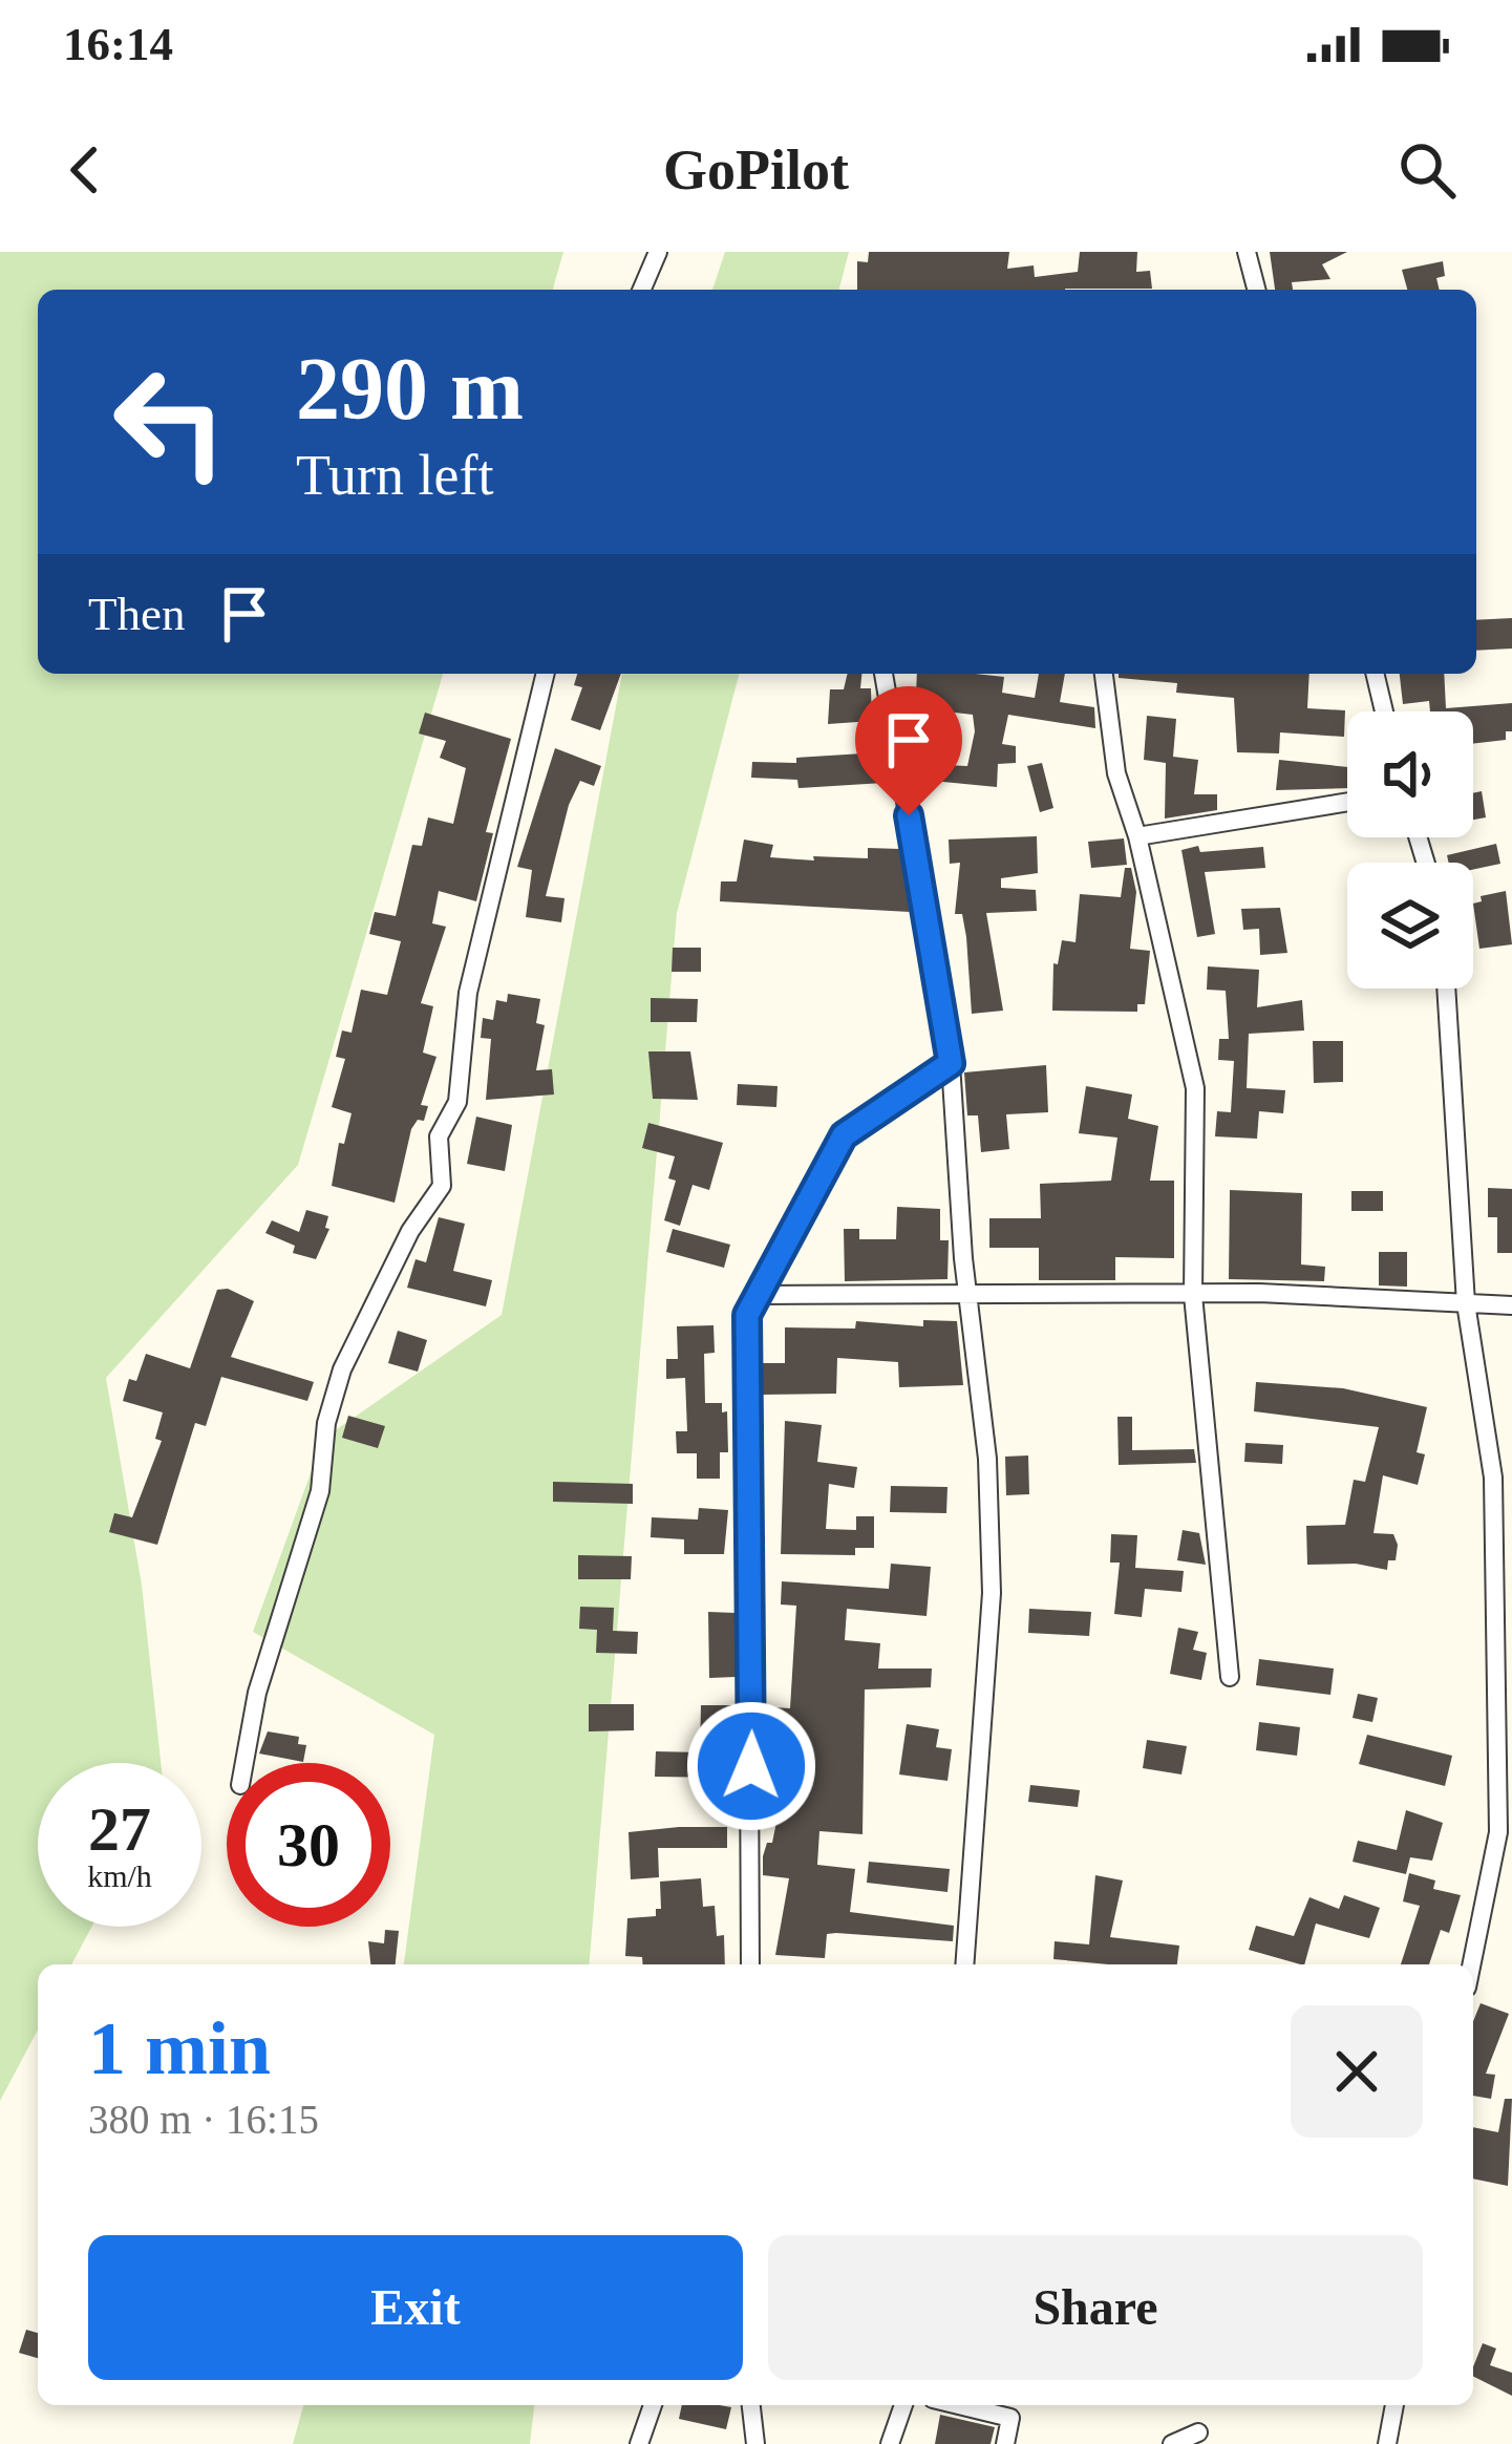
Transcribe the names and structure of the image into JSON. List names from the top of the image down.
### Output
{
  "page": {
    "status": "16:14",
    "header": "GoPilot",
    "turn": ["290 m", "Turn left"],
    "then": "Then",
    "speed": "27 km/h",
    "limit": "30",
    "heading": ["1 min", "380 m · 16:15"],
    "buttons": ["Exit", "Share"]
  }
}
